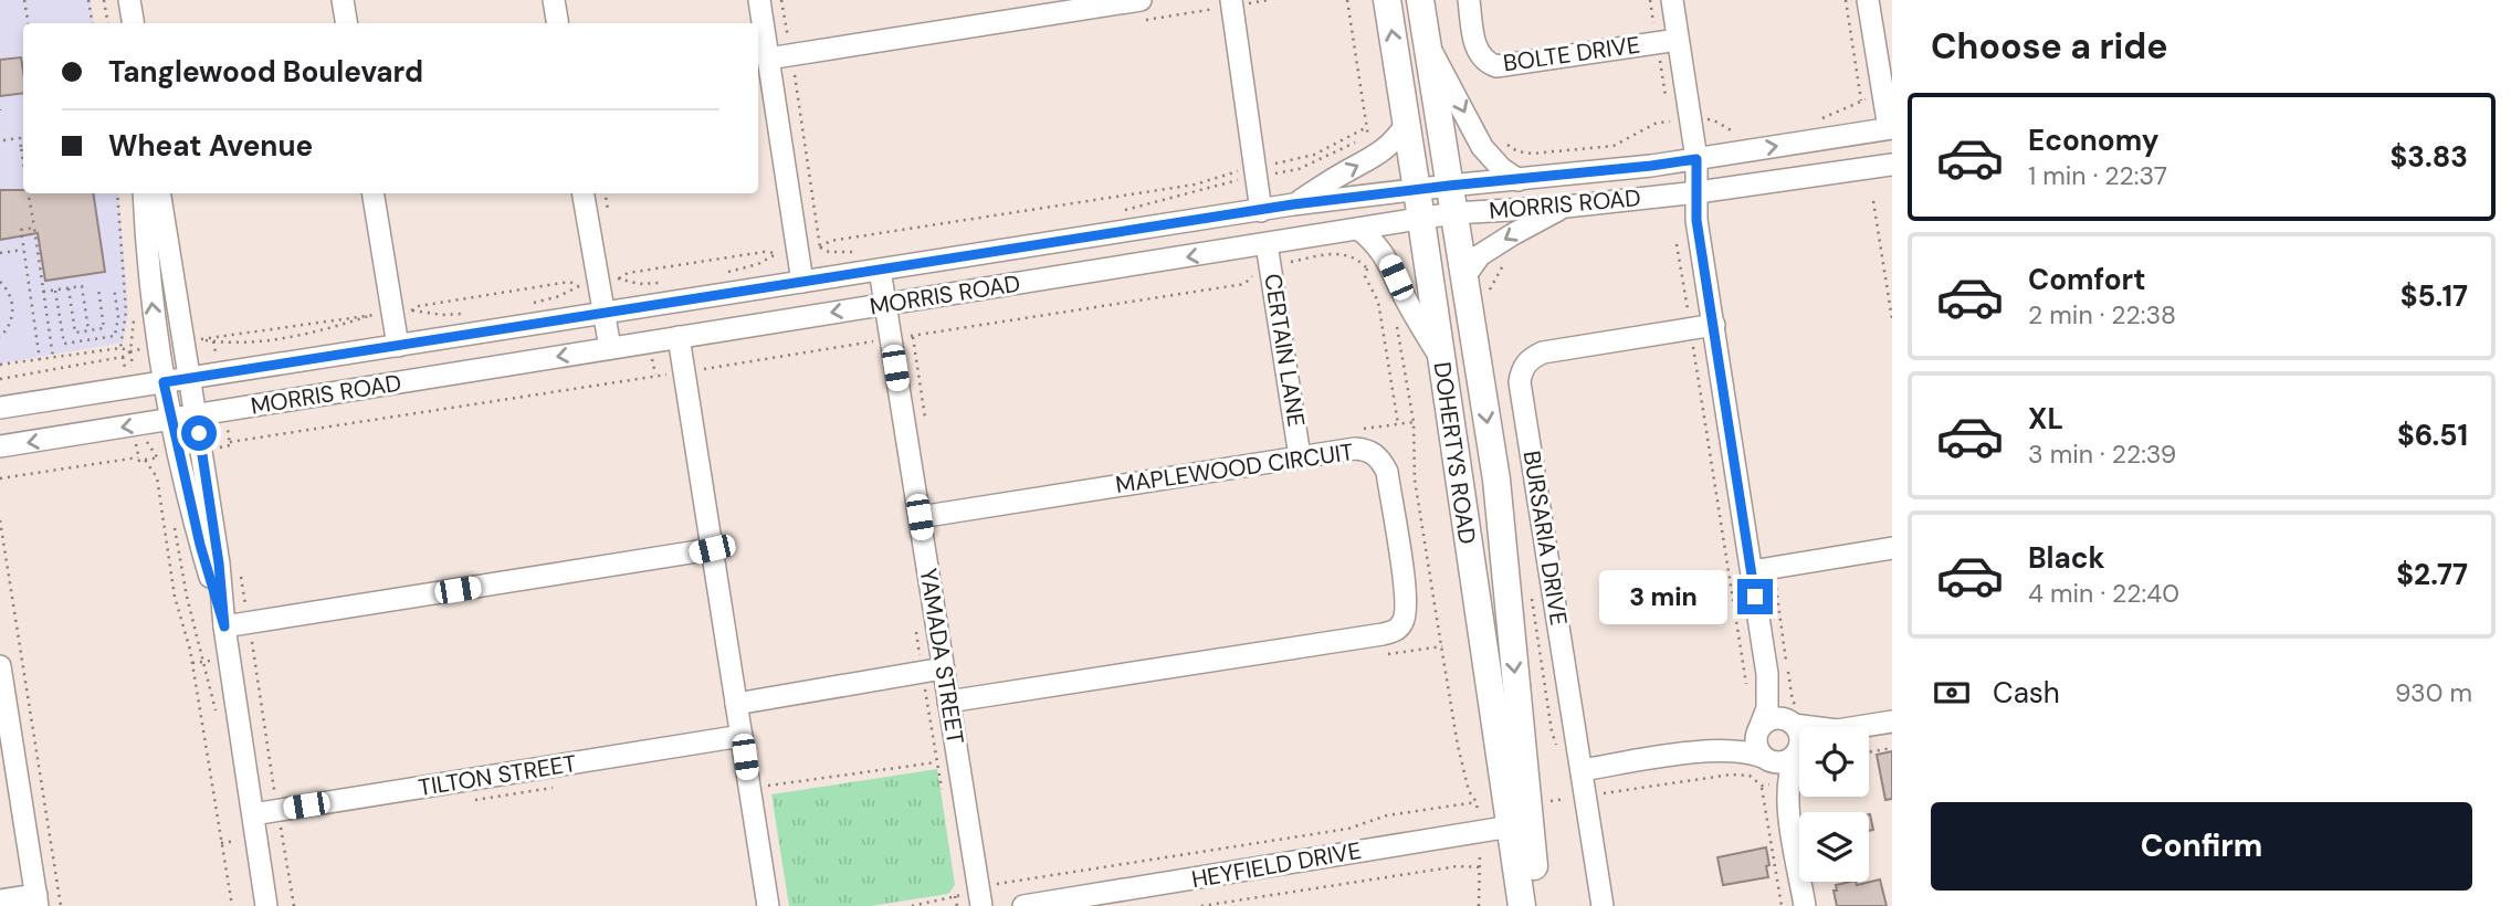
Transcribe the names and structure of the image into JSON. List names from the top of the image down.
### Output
{
  "streets": {
    "main road": ["DOHERTYS ROAD"],
    "street": [
      "BOLTE DRIVE",
      "MORRIS ROAD",
      "CERTAIN LANE",
      "MAPLEWOOD CIRCUIT",
      "BURSARIA DRIVE",
      "YAMADA STREET",
      "TILTON STREET",
      "HEYFIELD DRIVE"
    ]
  },
  "crossings": [
    ["MORRIS ROAD", "CERTAIN LANE"],
    ["MORRIS ROAD", "DOHERTYS ROAD"],
    ["MORRIS ROAD", "YAMADA STREET"],
    ["CERTAIN LANE", "MAPLEWOOD CIRCUIT"],
    ["DOHERTYS ROAD", "HEYFIELD DRIVE"],
    ["MAPLEWOOD CIRCUIT", "YAMADA STREET"]
  ],
  "page": {
    "heading": "Choose a ride",
    "banner": ["Tanglewood Boulevard", "Wheat Avenue"],
    "list": [
      {
        "name": "Economy",
        "note": "1 min · 22:37",
        "value": "$3.83"
      },
      {
        "name": "Comfort",
        "note": "2 min · 22:38",
        "value": "$5.17"
      },
      {
        "name": "XL",
        "note": "3 min · 22:39",
        "value": "$6.51"
      },
      {
        "name": "Black",
        "note": "4 min · 22:40",
        "value": "$2.77"
      }
    ],
    "bubble": "3 min",
    "pay": ["Cash", "930 m"],
    "buttons": "Confirm"
  }
}
